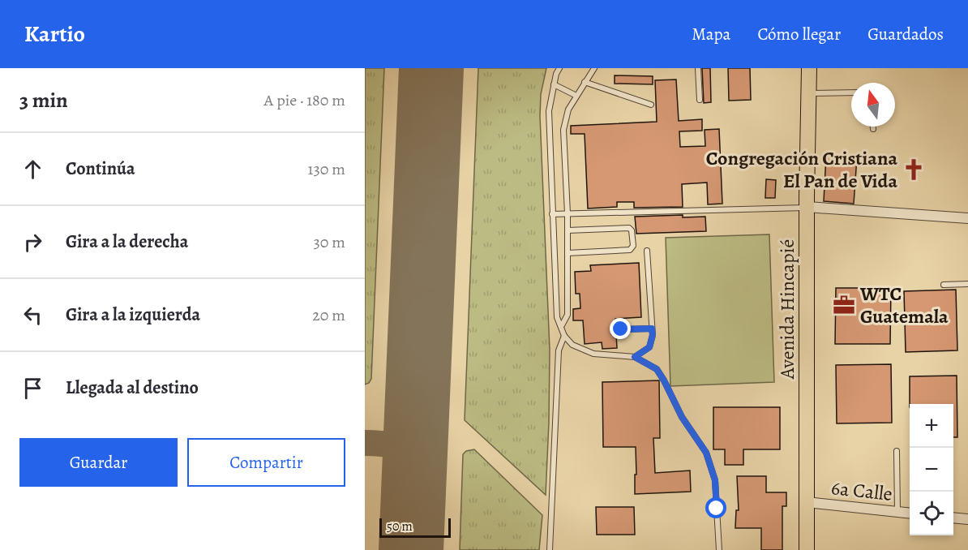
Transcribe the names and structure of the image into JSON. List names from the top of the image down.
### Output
{
  "streets": {
    "main road": ["Avenida Hincapié"],
    "street": ["6a Calle"]
  },
  "crossings": [
    ["Avenida Hincapié", "6a Calle"]
  ],
  "places": {
    "church": ["Congregación Cristiana El Pan de Vida"],
    "office": ["WTC Guatemala"]
  },
  "scale_bar": "50 m",
  "north": "top",
  "page": {
    "header": "Kartio",
    "nav": ["Mapa", "Cómo llegar", "Guardados"],
    "heading": ["3 min", "A pie · 180 m"],
    "list": [
      ["Continúa", "130 m"],
      ["Gira a la derecha", "30 m"],
      ["Gira a la izquierda", "20 m"],
      "Llegada al destino"
    ],
    "map_buttons": ["+", "−"],
    "buttons": ["Guardar", "Compartir"],
    "scale": "50 m"
  }
}
